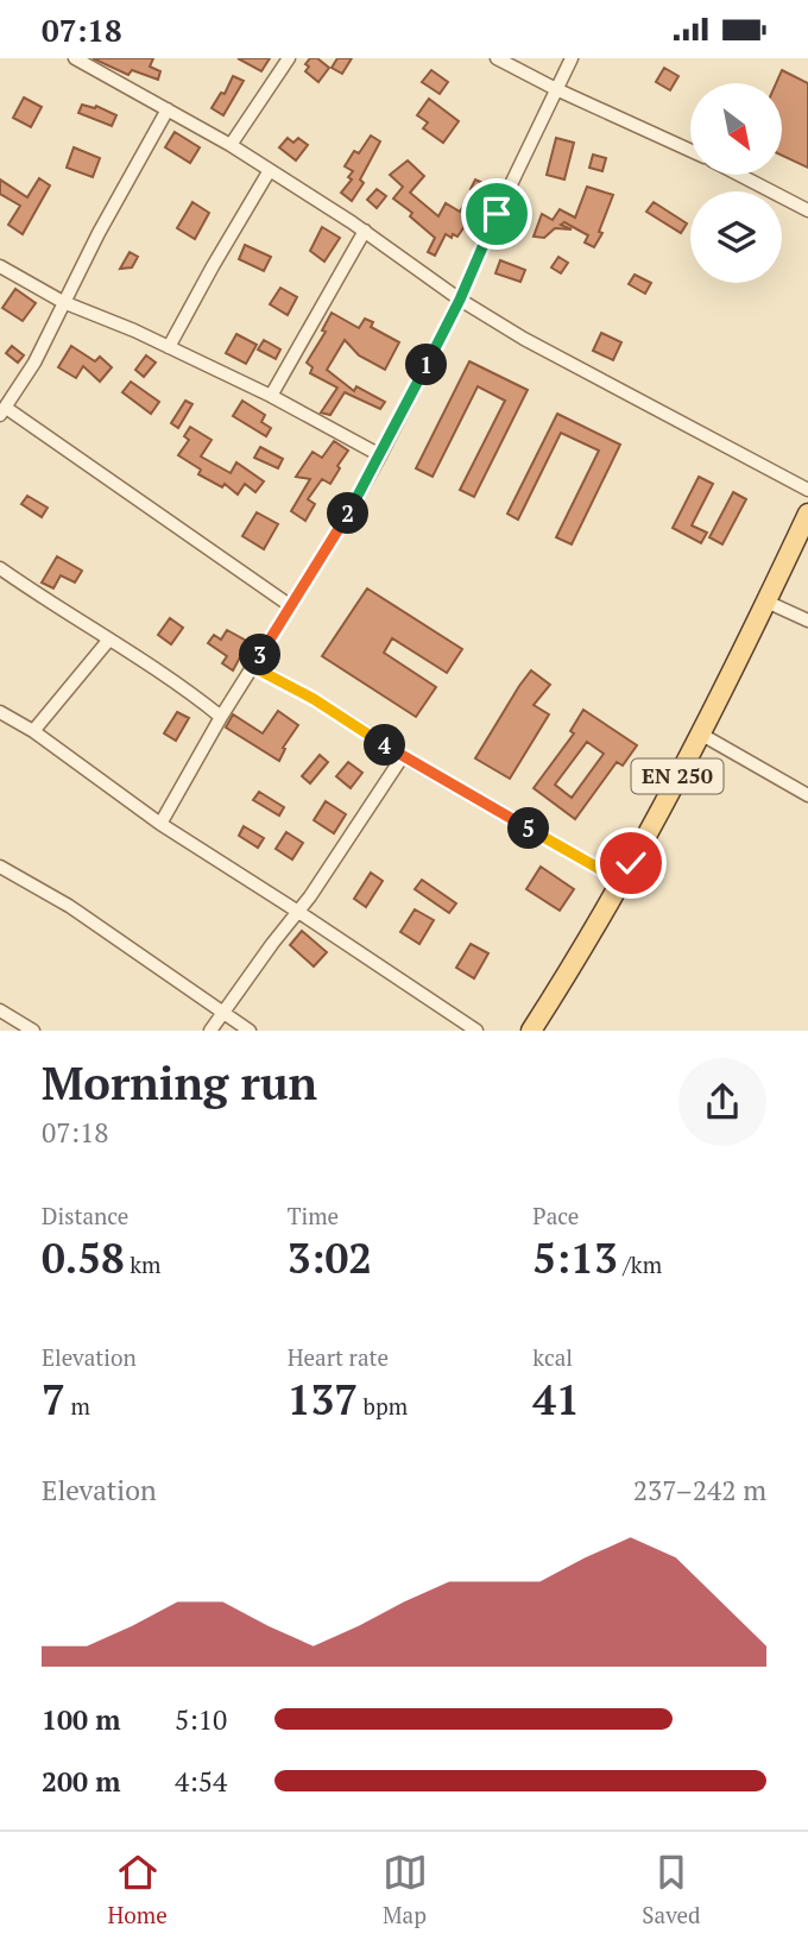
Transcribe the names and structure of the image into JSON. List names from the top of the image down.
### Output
{
  "streets": {
    "main road": ["EN 250"]
  },
  "north": "bottom right",
  "page": {
    "status": "07:18",
    "pins": [
      "1",
      "2",
      "3",
      "4",
      "5"
    ],
    "heading": ["Morning run", "07:18"],
    "stats": [
      ["Distance", "0.58 km"],
      ["Time", "3:02"],
      ["Pace", "5:13 /km"],
      ["Elevation", "7 m"],
      ["Heart rate", "137 bpm"],
      ["kcal", "41"]
    ],
    "chart": ["Elevation", "237–242 m"],
    "list": [
      {
        "name": "100 m",
        "note": "5:10"
      },
      {
        "name": "200 m",
        "note": "4:54"
      }
    ],
    "tabs": ["Home", "Map", "Saved"]
  }
}
